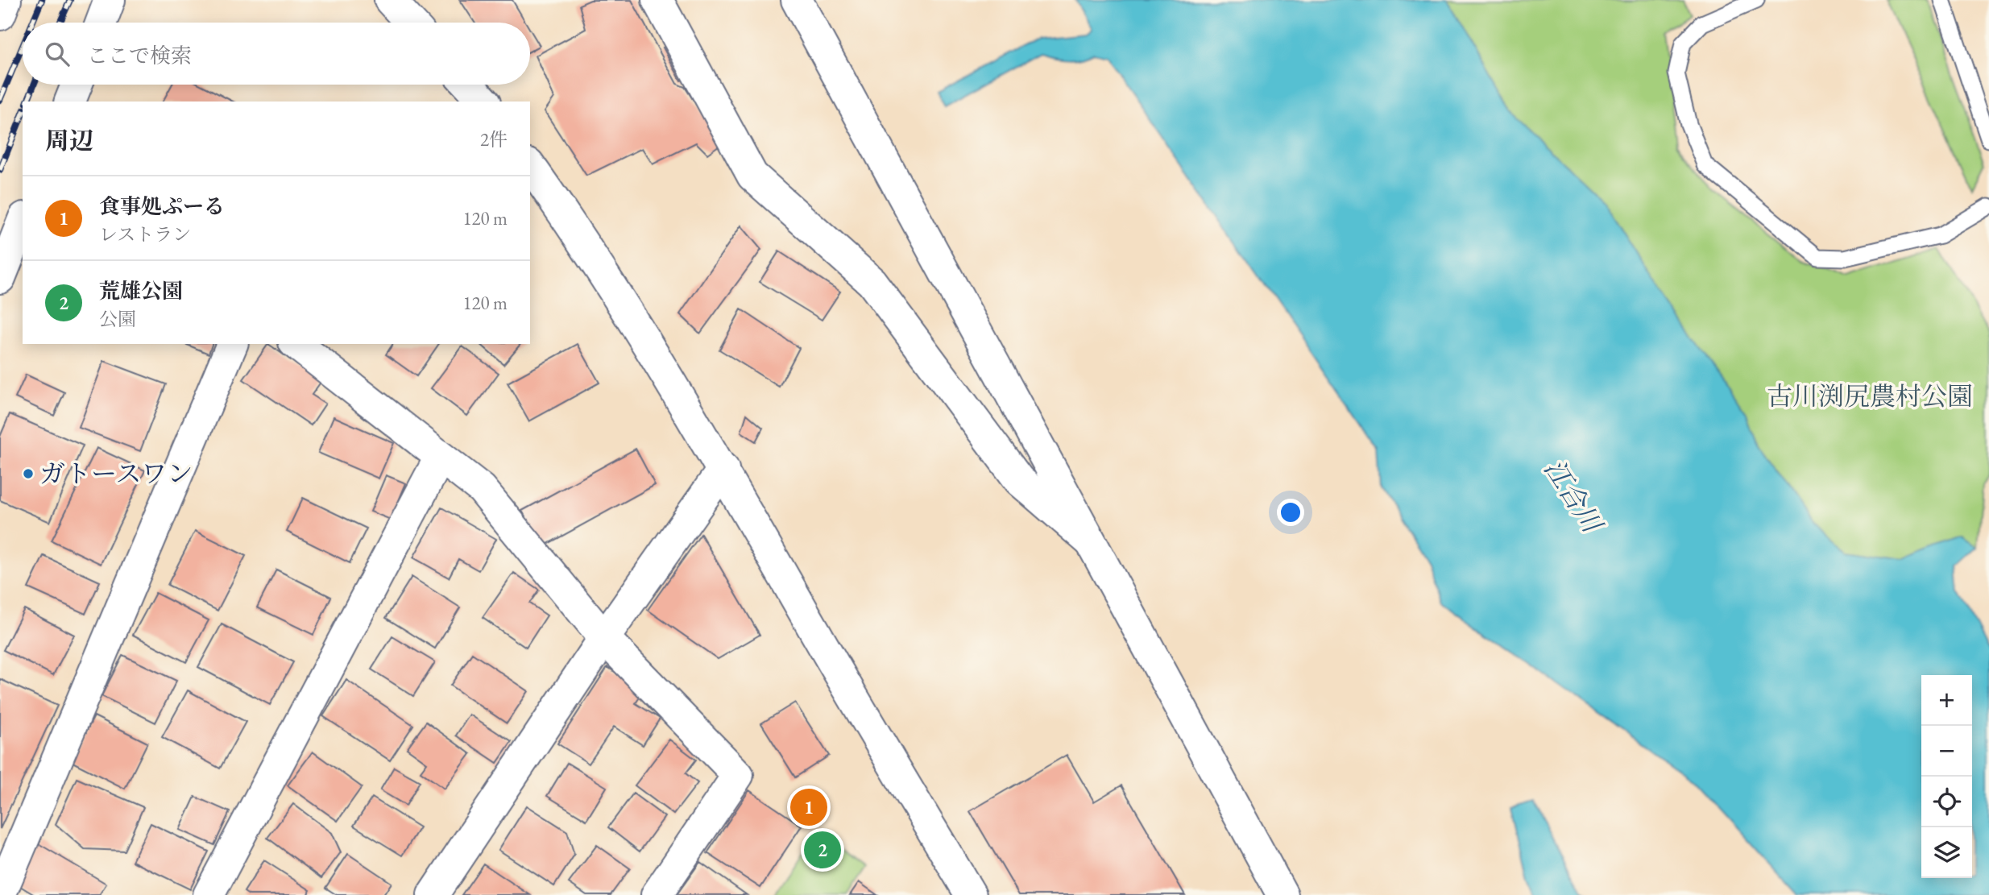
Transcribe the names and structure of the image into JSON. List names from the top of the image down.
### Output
{
  "water": ["江合川"],
  "parks": ["古川渕尻農村公園"],
  "places": ["ガトースワン"],
  "page": {
    "search": "ここで検索",
    "heading": ["周辺", "2件"],
    "list": [
      {
        "mark": "1",
        "name": "食事処ぷーる",
        "note": "レストラン",
        "value": "120 m"
      },
      {
        "mark": "2",
        "name": "荒雄公園",
        "note": "公園",
        "value": "120 m"
      }
    ],
    "map_buttons": ["+", "−"],
    "pins": ["1", "2"]
  }
}
